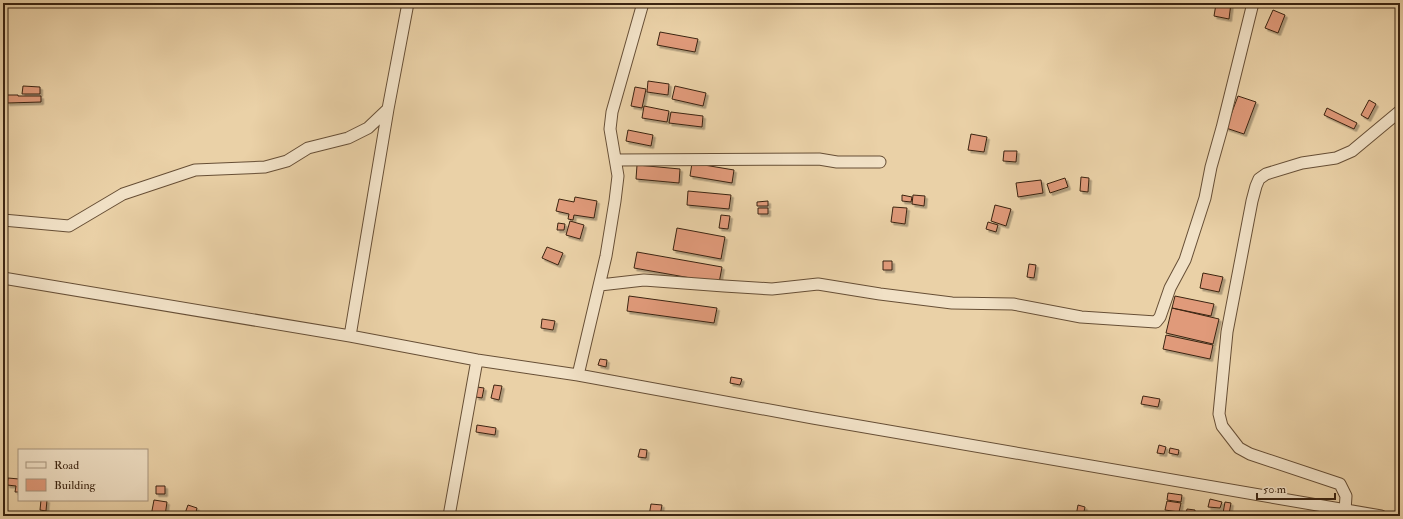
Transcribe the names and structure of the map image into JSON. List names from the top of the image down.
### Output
{
  "legend": ["Road", "Building"],
  "scale_bar": "50 m"
}
